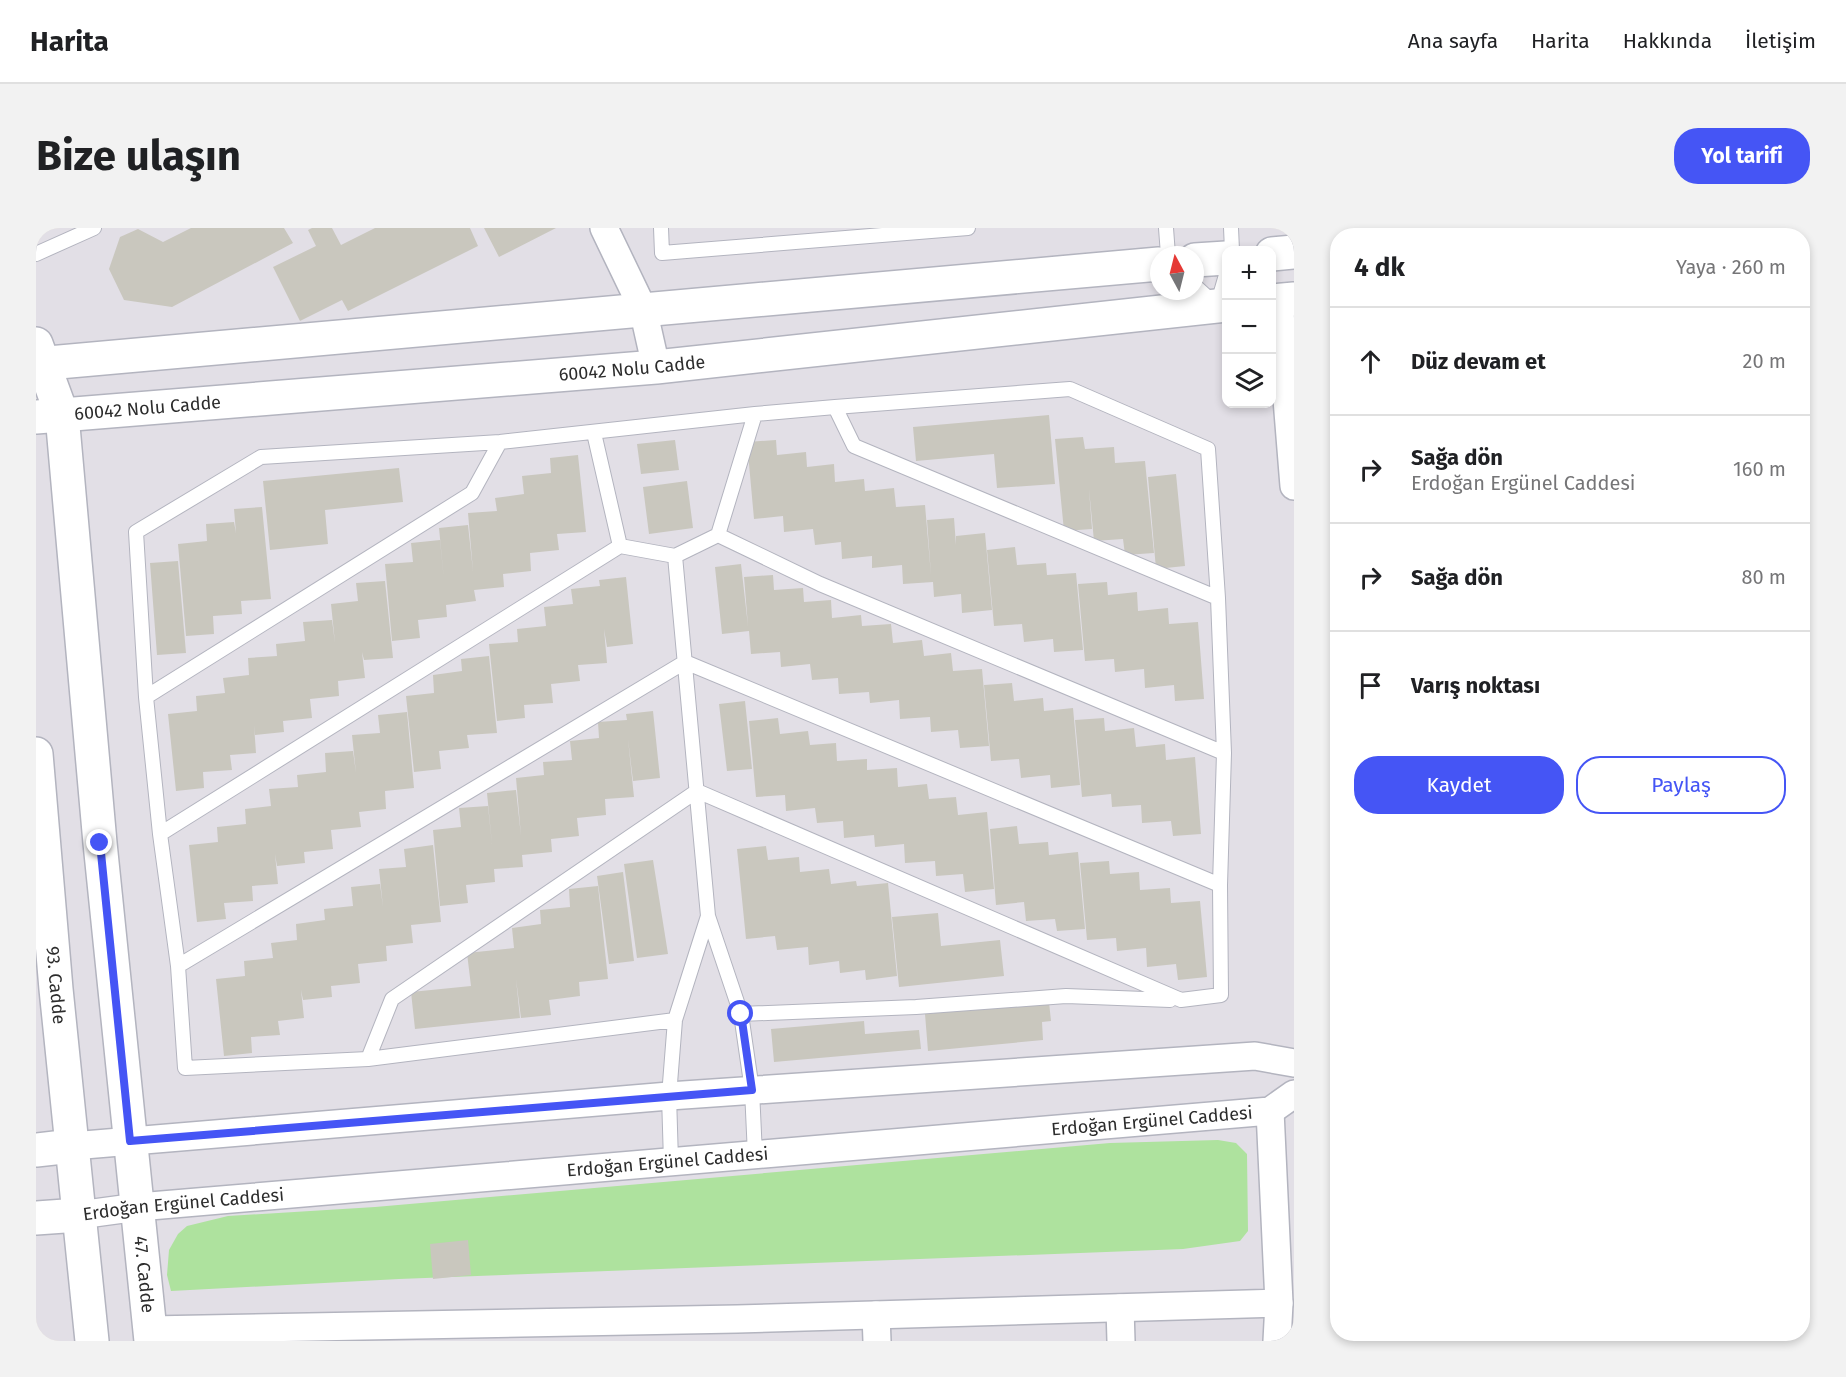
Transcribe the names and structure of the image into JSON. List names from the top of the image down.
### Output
{
  "streets": {
    "street": [
      "60042 Nolu Cadde",
      "93. Cadde",
      "Erdoğan Ergünel Caddesi",
      "47. Cadde"
    ]
  },
  "crossings": [
    ["60042 Nolu Cadde", "47. Cadde"],
    ["93. Cadde", "Erdoğan Ergünel Caddesi"],
    ["Erdoğan Ergünel Caddesi", "47. Cadde"]
  ],
  "north": "top",
  "page": {
    "header": "Harita",
    "nav": [
      "Ana sayfa",
      "Harita",
      "Hakkında",
      "İletişim"
    ],
    "buttons": [
      "Yol tarifi",
      ["Kaydet", "Paylaş"]
    ],
    "title": "Bize ulaşın",
    "heading": ["4 dk", "Yaya · 260 m"],
    "map_buttons": ["+", "−"],
    "list": [
      ["Düz devam et", "20 m"],
      ["Sağa dön", "Erdoğan Ergünel Caddesi", "160 m"],
      ["Sağa dön", "80 m"],
      "Varış noktası"
    ]
  }
}
